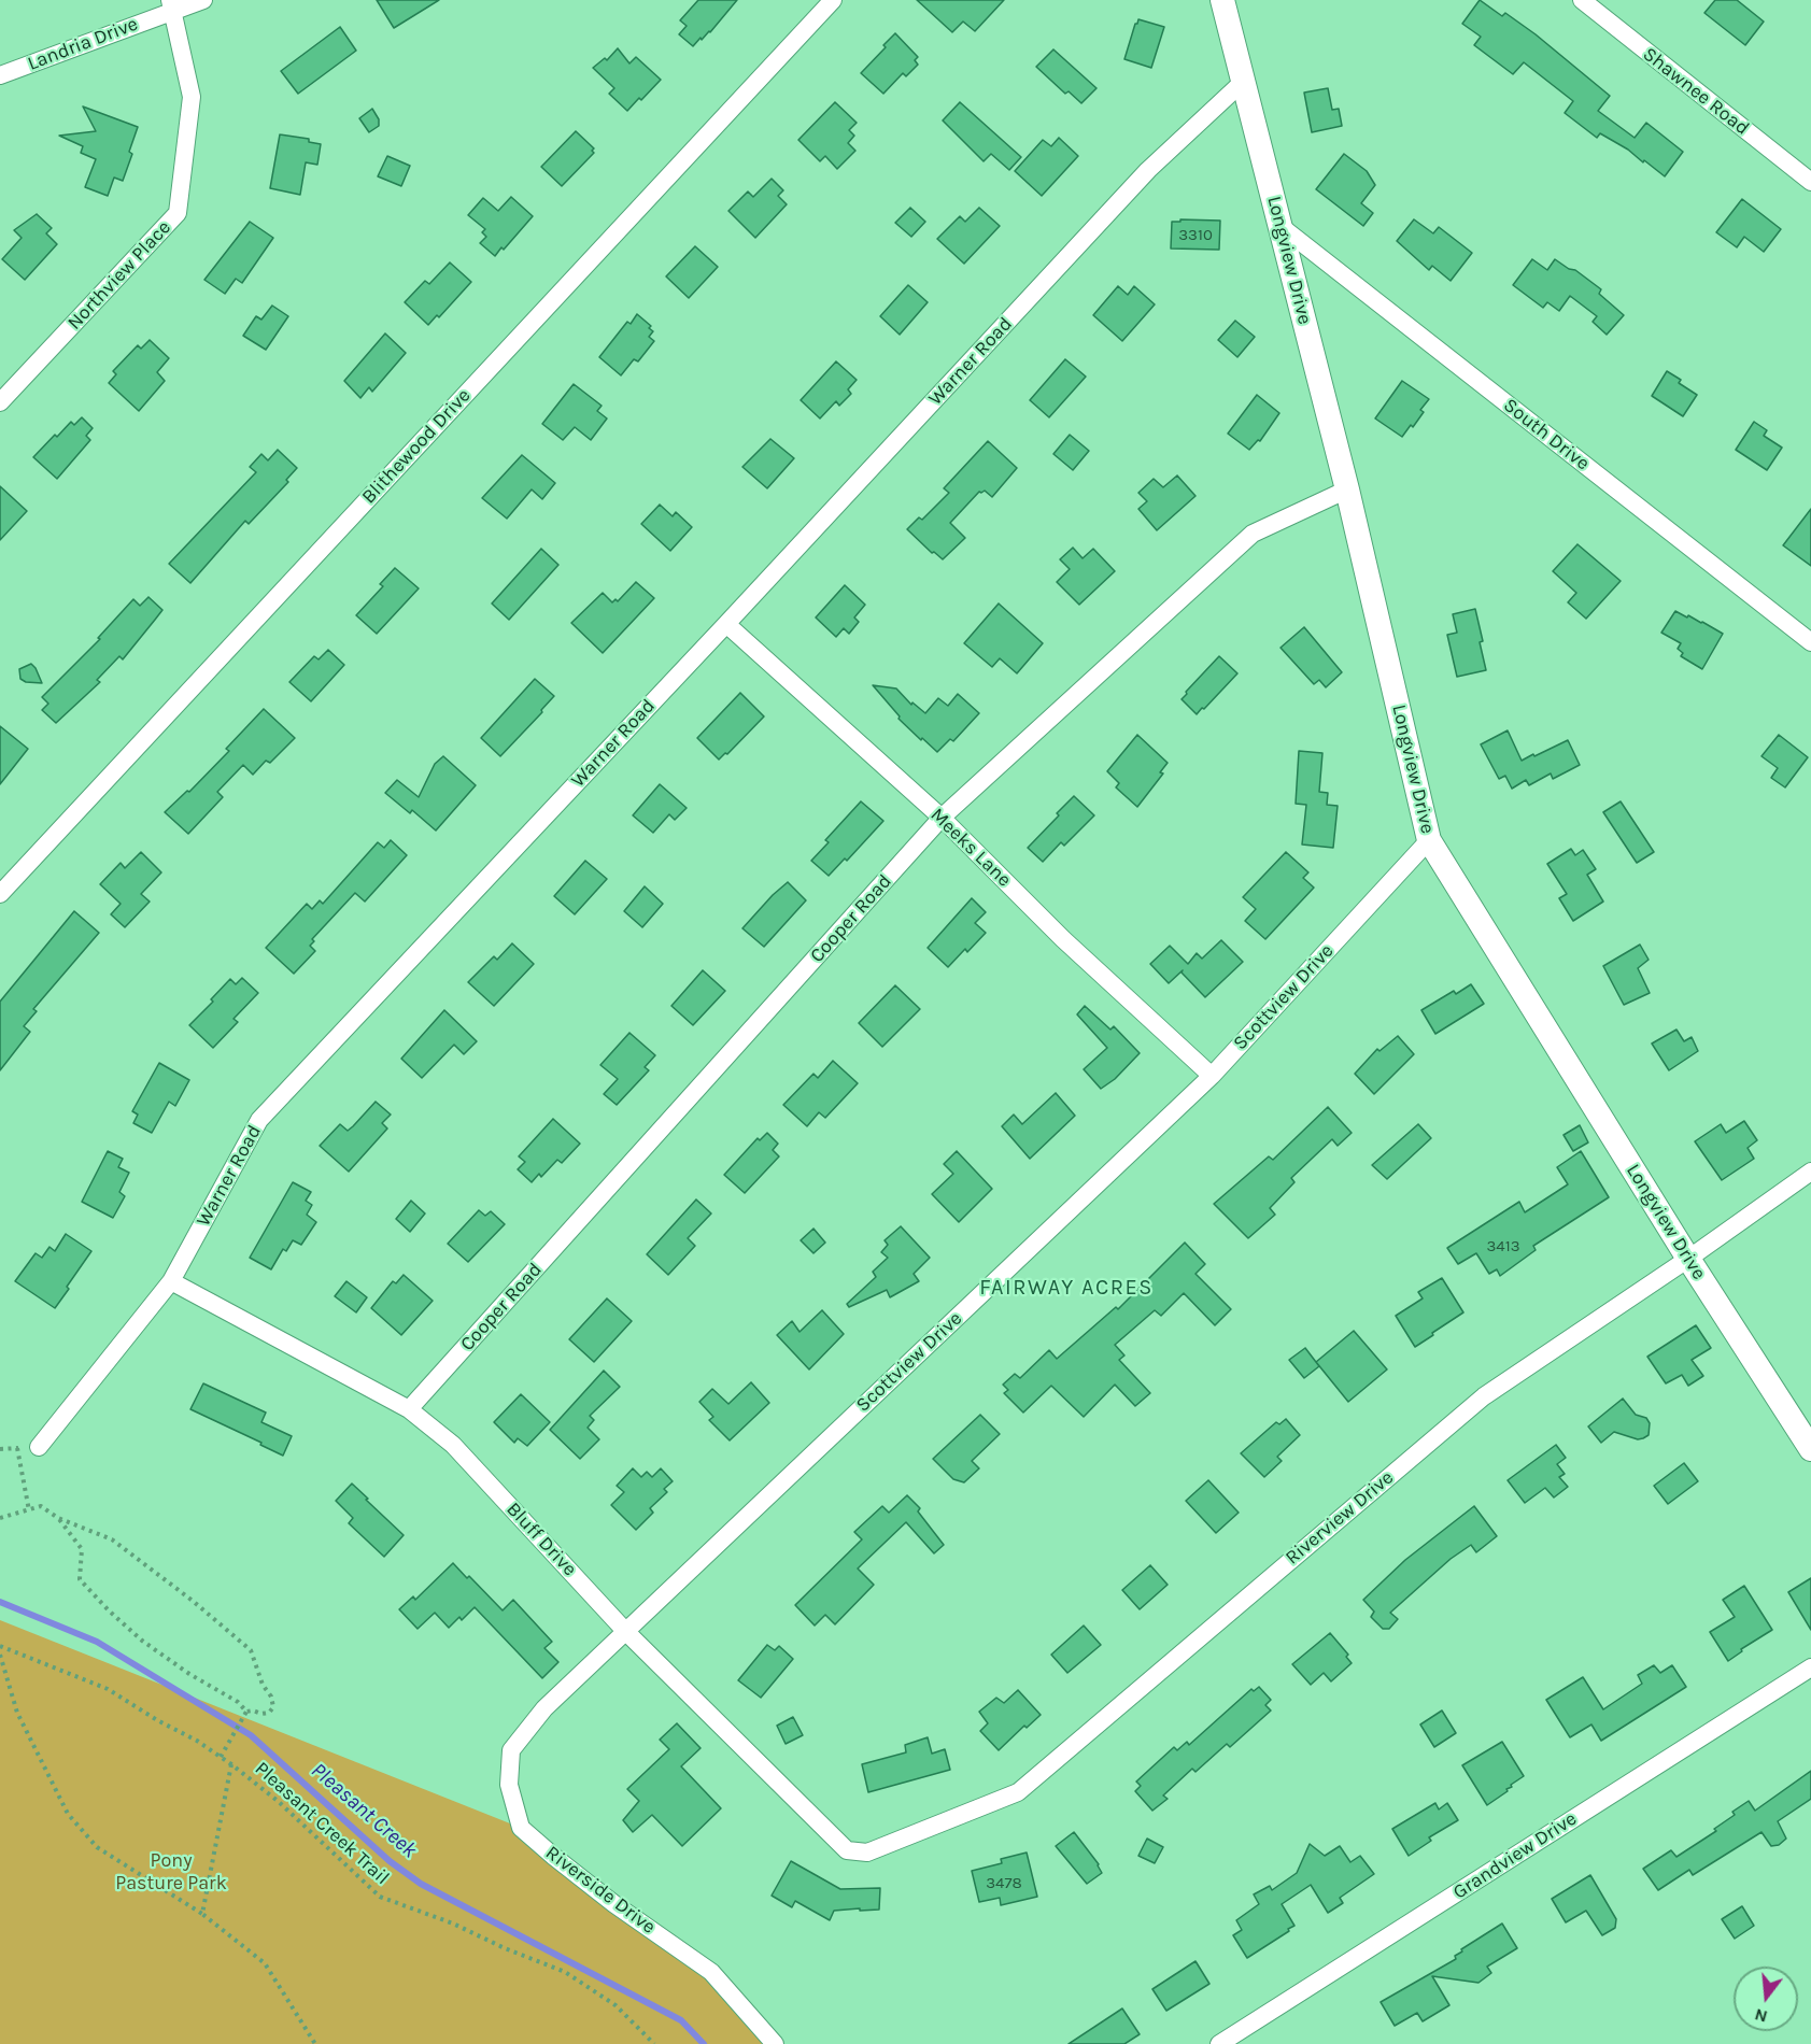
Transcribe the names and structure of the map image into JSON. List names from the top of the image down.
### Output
{
  "streets": {
    "street": [
      "Landria Drive",
      "Shawnee Road",
      "Longview Drive",
      "Northview Place",
      "Warner Road",
      "South Drive",
      "Blithewood Drive",
      "Meeks Lane",
      "Cooper Road",
      "Scottview Drive",
      "Riverview Drive",
      "Bluff Drive",
      "Grandview Drive",
      "Riverside Drive"
    ],
    "path": ["Pleasant Creek Trail"]
  },
  "crossings": [
    ["Landria Drive", "Northview Place"],
    ["Longview Drive", "Warner Road"],
    ["Longview Drive", "South Drive"],
    ["Longview Drive", "Cooper Road"],
    ["Longview Drive", "Scottview Drive"],
    ["Longview Drive", "Riverview Drive"],
    ["Warner Road", "Meeks Lane"],
    ["Warner Road", "Bluff Drive"],
    ["Meeks Lane", "Cooper Road"],
    ["Meeks Lane", "Scottview Drive"],
    ["Cooper Road", "Bluff Drive"],
    ["Scottview Drive", "Bluff Drive"],
    ["Scottview Drive", "Riverside Drive"],
    ["Riverview Drive", "Bluff Drive"]
  ],
  "districts": ["FAIRWAY ACRES"],
  "water": ["Pleasant Creek"],
  "parks": ["Pony Pasture Park"],
  "house_numbers": ["3310", "3413", "3478"],
  "north": "bottom"
}
